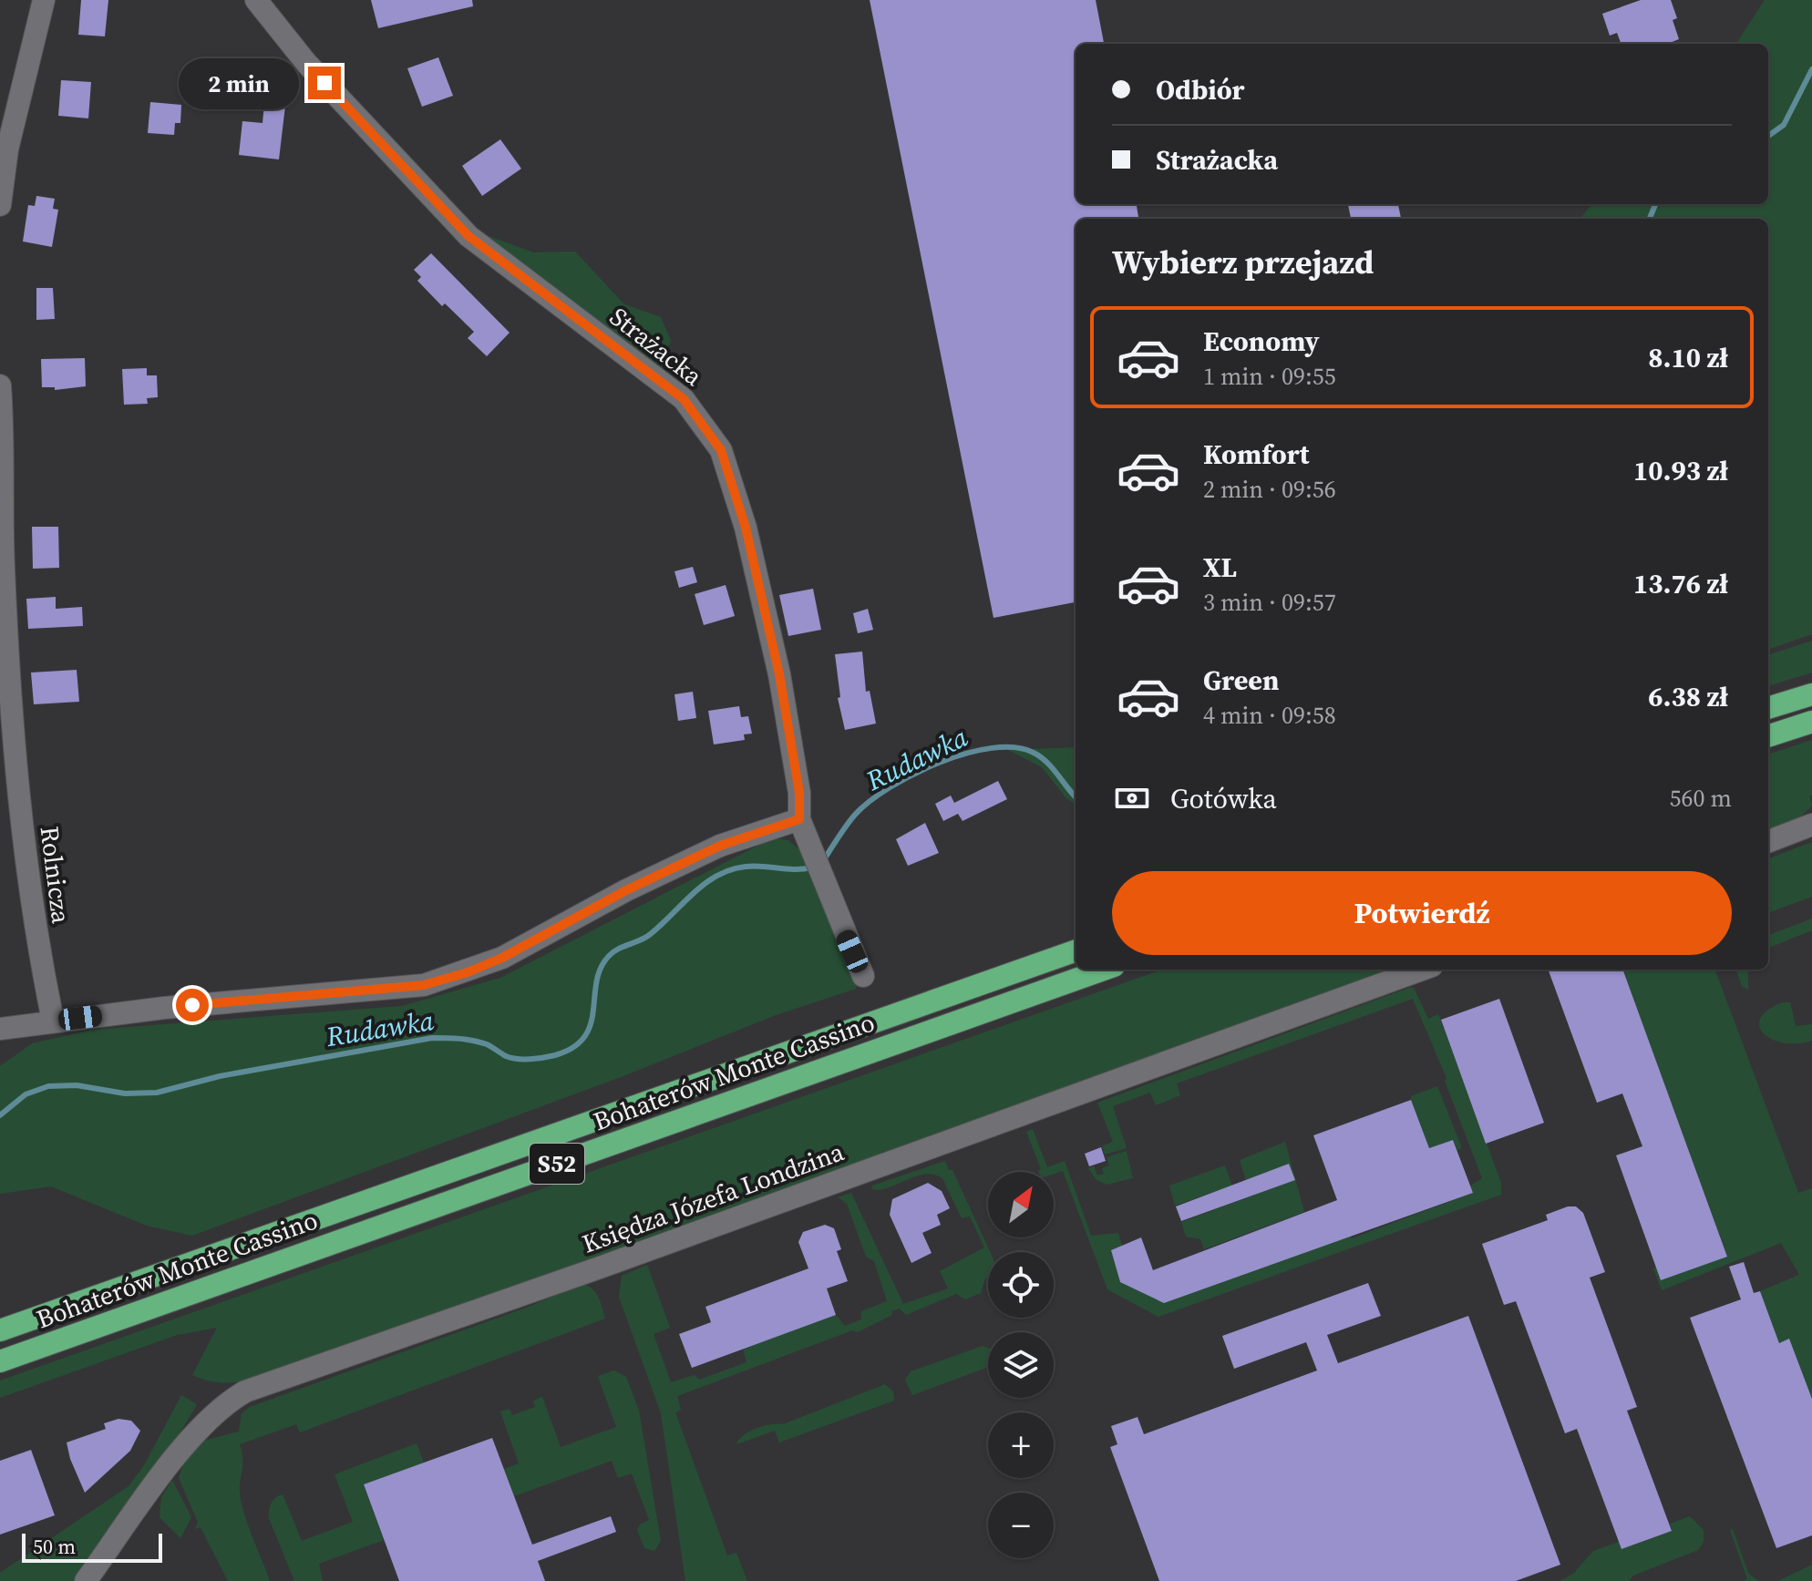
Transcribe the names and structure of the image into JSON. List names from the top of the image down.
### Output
{
  "streets": {
    "highway": ["Bohaterów Monte Cassino", "S52"],
    "street": ["Strażacka", "Rolnicza", "Księdza Józefa Londzina"]
  },
  "water": ["Rudawka"],
  "scale_bar": "50 m",
  "north": "top right",
  "page": {
    "banner": ["Odbiór", "Strażacka"],
    "bubble": "2 min",
    "heading": "Wybierz przejazd",
    "list": [
      {
        "name": "Economy",
        "note": "1 min · 09:55",
        "value": "8.10 zł"
      },
      {
        "name": "Komfort",
        "note": "2 min · 09:56",
        "value": "10.93 zł"
      },
      {
        "name": "XL",
        "note": "3 min · 09:57",
        "value": "13.76 zł"
      },
      {
        "name": "Green",
        "note": "4 min · 09:58",
        "value": "6.38 zł"
      }
    ],
    "pay": ["Gotówka", "560 m"],
    "buttons": "Potwierdź",
    "map_buttons": ["+", "−"],
    "scale": "50 m"
  }
}
